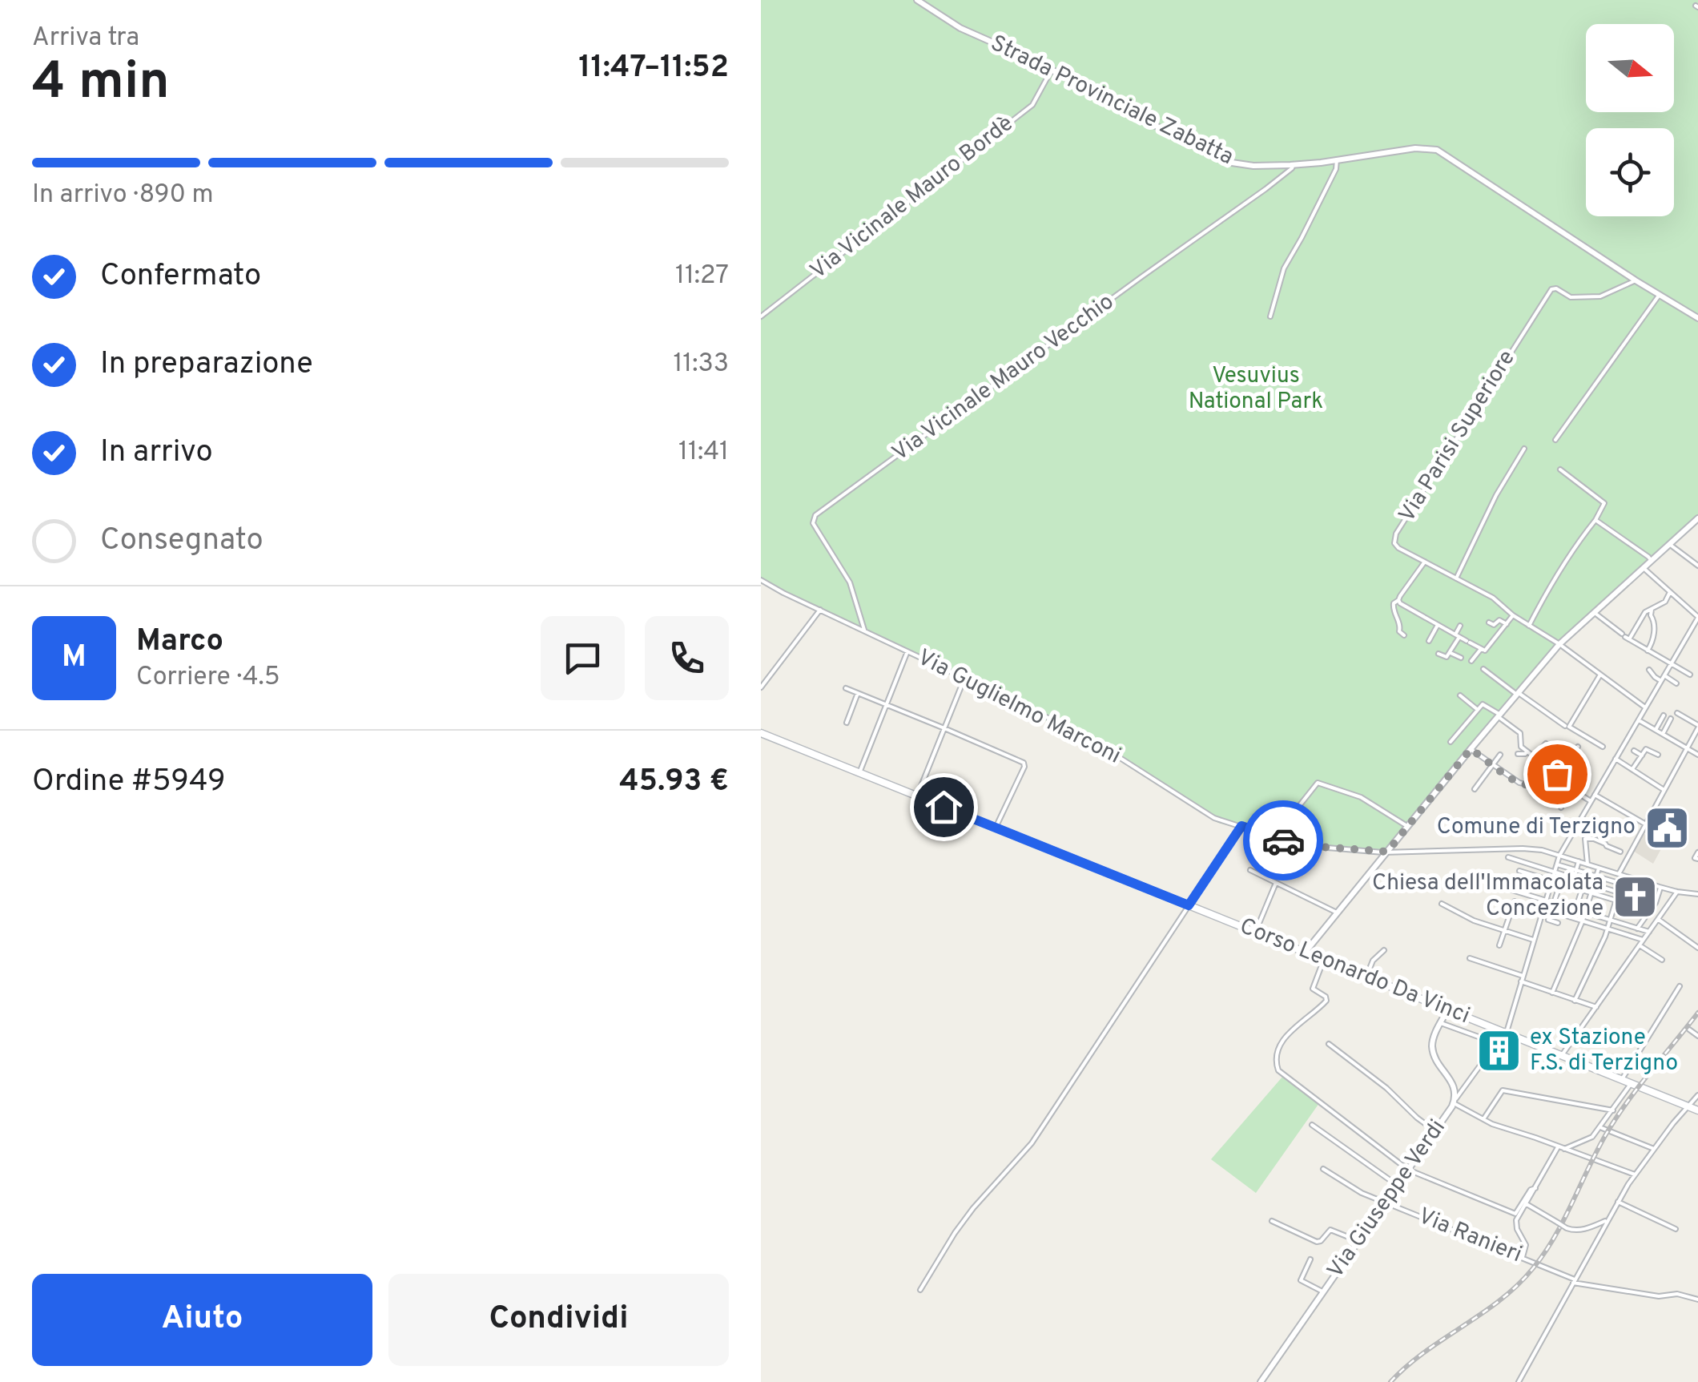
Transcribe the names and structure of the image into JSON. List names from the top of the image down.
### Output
{
  "streets": {
    "main road": ["Corso Leonardo Da Vinci"],
    "street": [
      "Strada Provinciale Zabatta",
      "Via Vicinale Mauro Bordè",
      "Via Vicinale Mauro Vecchio",
      "Via Parisi Superiore",
      "Via Guglielmo Marconi",
      "Via Giuseppe Verdi",
      "Via Ranieri"
    ]
  },
  "crossings": [
    ["Strada Provinciale Zabatta", "Via Vicinale Mauro Bordè"],
    ["Strada Provinciale Zabatta", "Via Vicinale Mauro Vecchio"],
    ["Strada Provinciale Zabatta", "Via Parisi Superiore"],
    ["Via Vicinale Mauro Vecchio", "Via Guglielmo Marconi"],
    ["Corso Leonardo Da Vinci", "Via Giuseppe Verdi"],
    ["Via Giuseppe Verdi", "Via Ranieri"]
  ],
  "parks": ["Vesuvius National Park"],
  "places": {
    "public building": ["Comune di Terzigno"],
    "church": ["Chiesa dell'Immacolata Concezione"],
    "building": ["ex Stazione F.S. di Terzigno"]
  },
  "north": "right",
  "page": {
    "heading": ["4 min", "Arriva tra", "11:47–11:52"],
    "panel": [
      "Marco",
      "Corriere · 4.5",
      "Ordine #5949",
      "45.93 €"
    ],
    "bar": "In arrivo · 890 m",
    "list": [
      ["Confermato", "11:27"],
      ["In preparazione", "11:33"],
      ["In arrivo", "11:41"],
      "Consegnato"
    ],
    "round": "M",
    "buttons": ["Aiuto", "Condividi"]
  }
}
